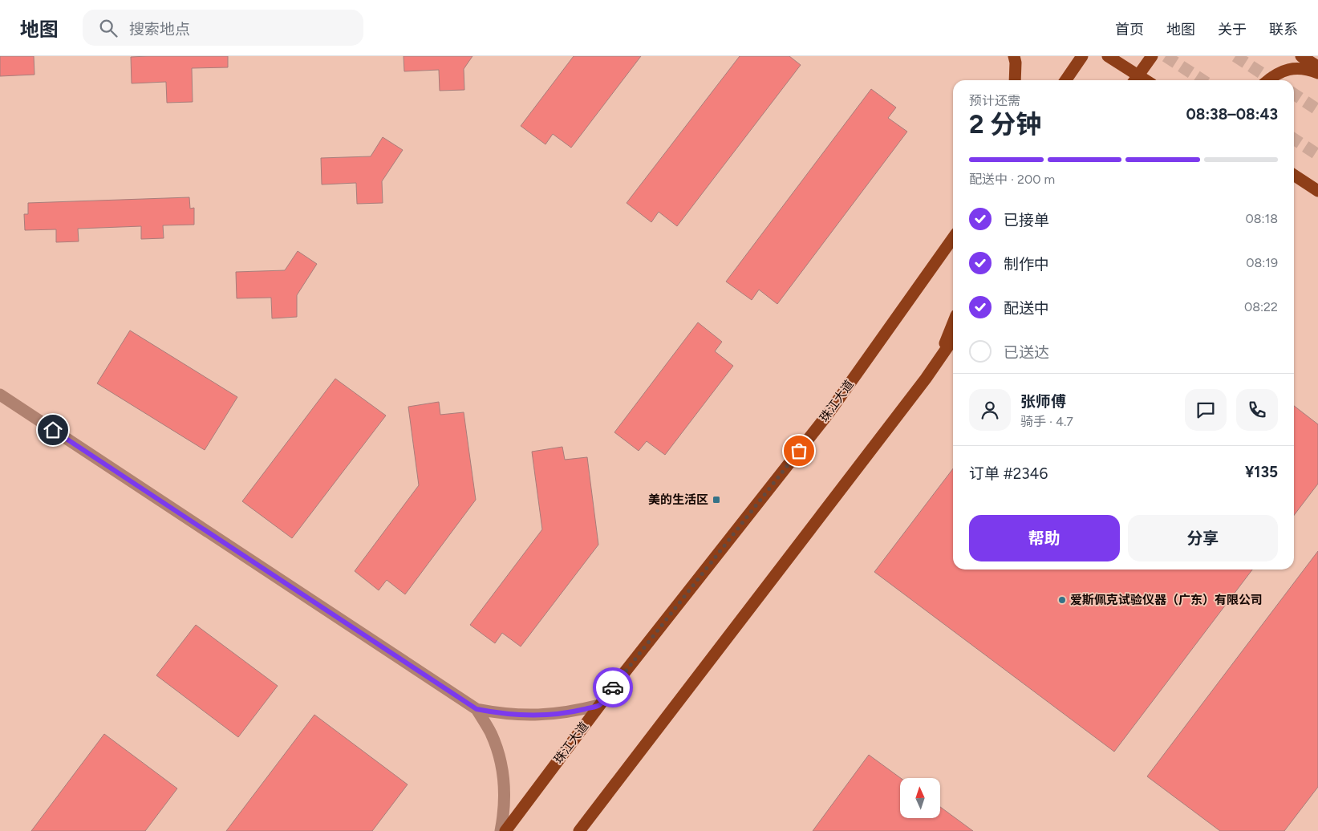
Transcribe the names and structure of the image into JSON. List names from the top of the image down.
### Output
{
  "streets": {
    "main road": ["珠江大道"]
  },
  "places": {
    "transit": ["美的生活区"],
    "other": ["爱斯佩克试验仪器（广东）有限公司"]
  },
  "north": "top",
  "page": {
    "header": "地图",
    "search": "搜索地点",
    "nav": [
      "首页",
      "地图",
      "关于",
      "联系"
    ],
    "heading": ["2 分钟", "预计还需", "08:38–08:43"],
    "panel": [
      "张师傅",
      "骑手 · 4.7",
      "订单 #2346",
      "¥135"
    ],
    "bar": "配送中 · 200 m",
    "list": [
      ["已接单", "08:18"],
      ["制作中", "08:19"],
      ["配送中", "08:22"],
      "已送达"
    ],
    "buttons": ["帮助", "分享"]
  }
}
